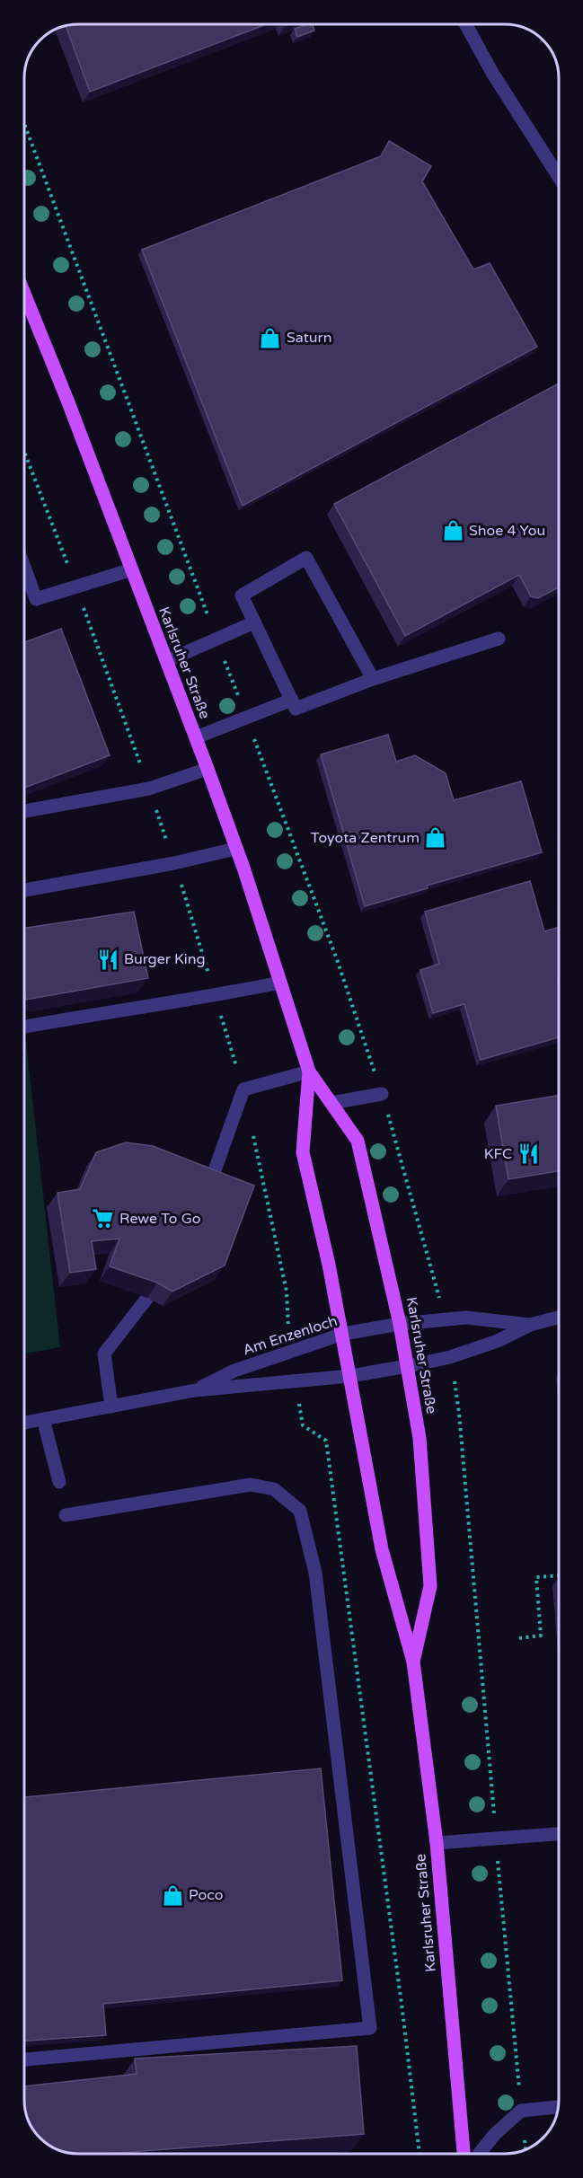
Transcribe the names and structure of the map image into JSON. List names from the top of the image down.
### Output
{
  "streets": {
    "main road": ["Karlsruher Straße"],
    "street": ["Am Enzenloch"]
  },
  "crossings": [
    ["Karlsruher Straße", "Am Enzenloch"]
  ],
  "places": {
    "shop": [
      "Saturn",
      "Shoe 4 You",
      "Toyota Zentrum",
      "Poco"
    ],
    "restaurant": ["Burger King", "KFC"],
    "supermarket": ["Rewe To Go"]
  }
}
